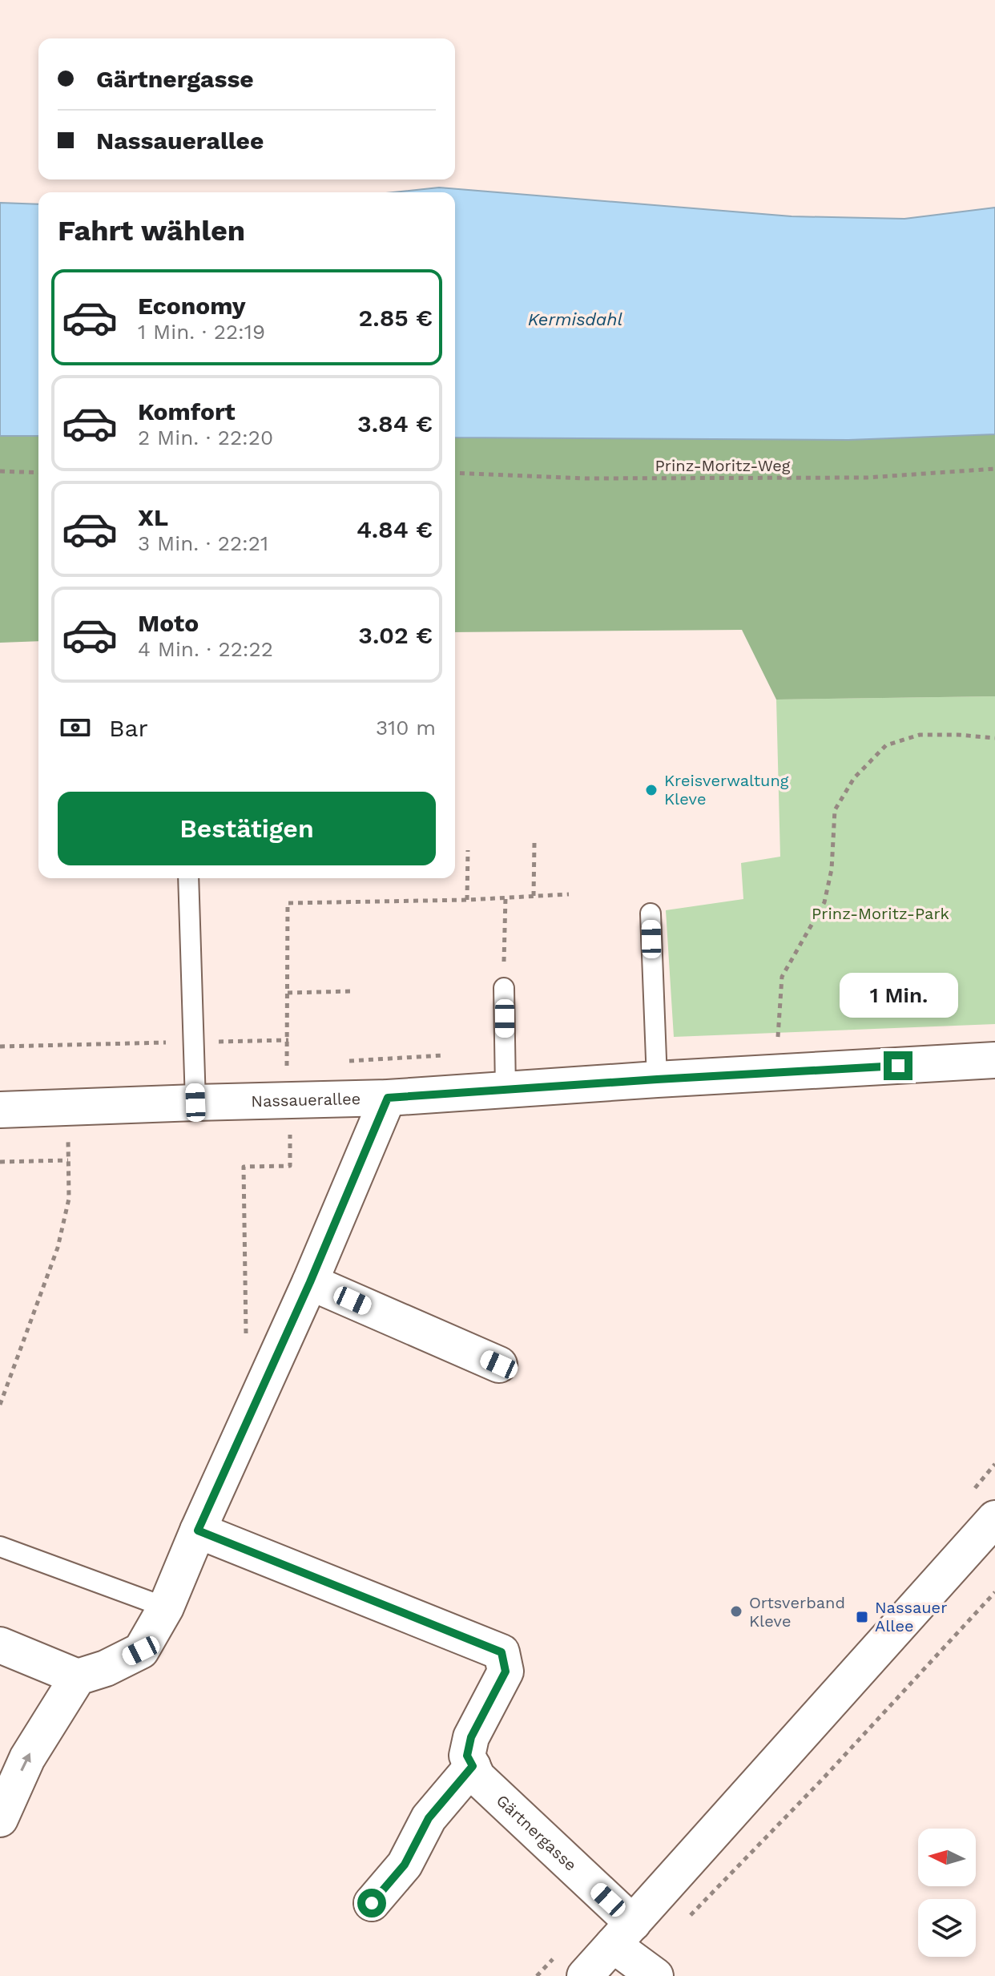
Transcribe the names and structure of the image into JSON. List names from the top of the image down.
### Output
{
  "streets": {
    "street": ["Nassauerallee", "Gärtnergasse"],
    "path": ["Prinz-Moritz-Weg"]
  },
  "water": ["Kermisdahl"],
  "parks": ["Prinz-Moritz-Park"],
  "places": {
    "other": ["Kreisverwaltung Kleve", "Ortsverband Kleve"],
    "transit": ["Nassauer Allee"]
  },
  "north": "left",
  "page": {
    "banner": ["Gärtnergasse", "Nassauerallee"],
    "heading": "Fahrt wählen",
    "list": [
      {
        "name": "Economy",
        "note": "1 Min. · 22:19",
        "value": "2.85 €"
      },
      {
        "name": "Komfort",
        "note": "2 Min. · 22:20",
        "value": "3.84 €"
      },
      {
        "name": "XL",
        "note": "3 Min. · 22:21",
        "value": "4.84 €"
      },
      {
        "name": "Moto",
        "note": "4 Min. · 22:22",
        "value": "3.02 €"
      }
    ],
    "pay": ["Bar", "310 m"],
    "buttons": "Bestätigen",
    "bubble": "1 Min."
  }
}
